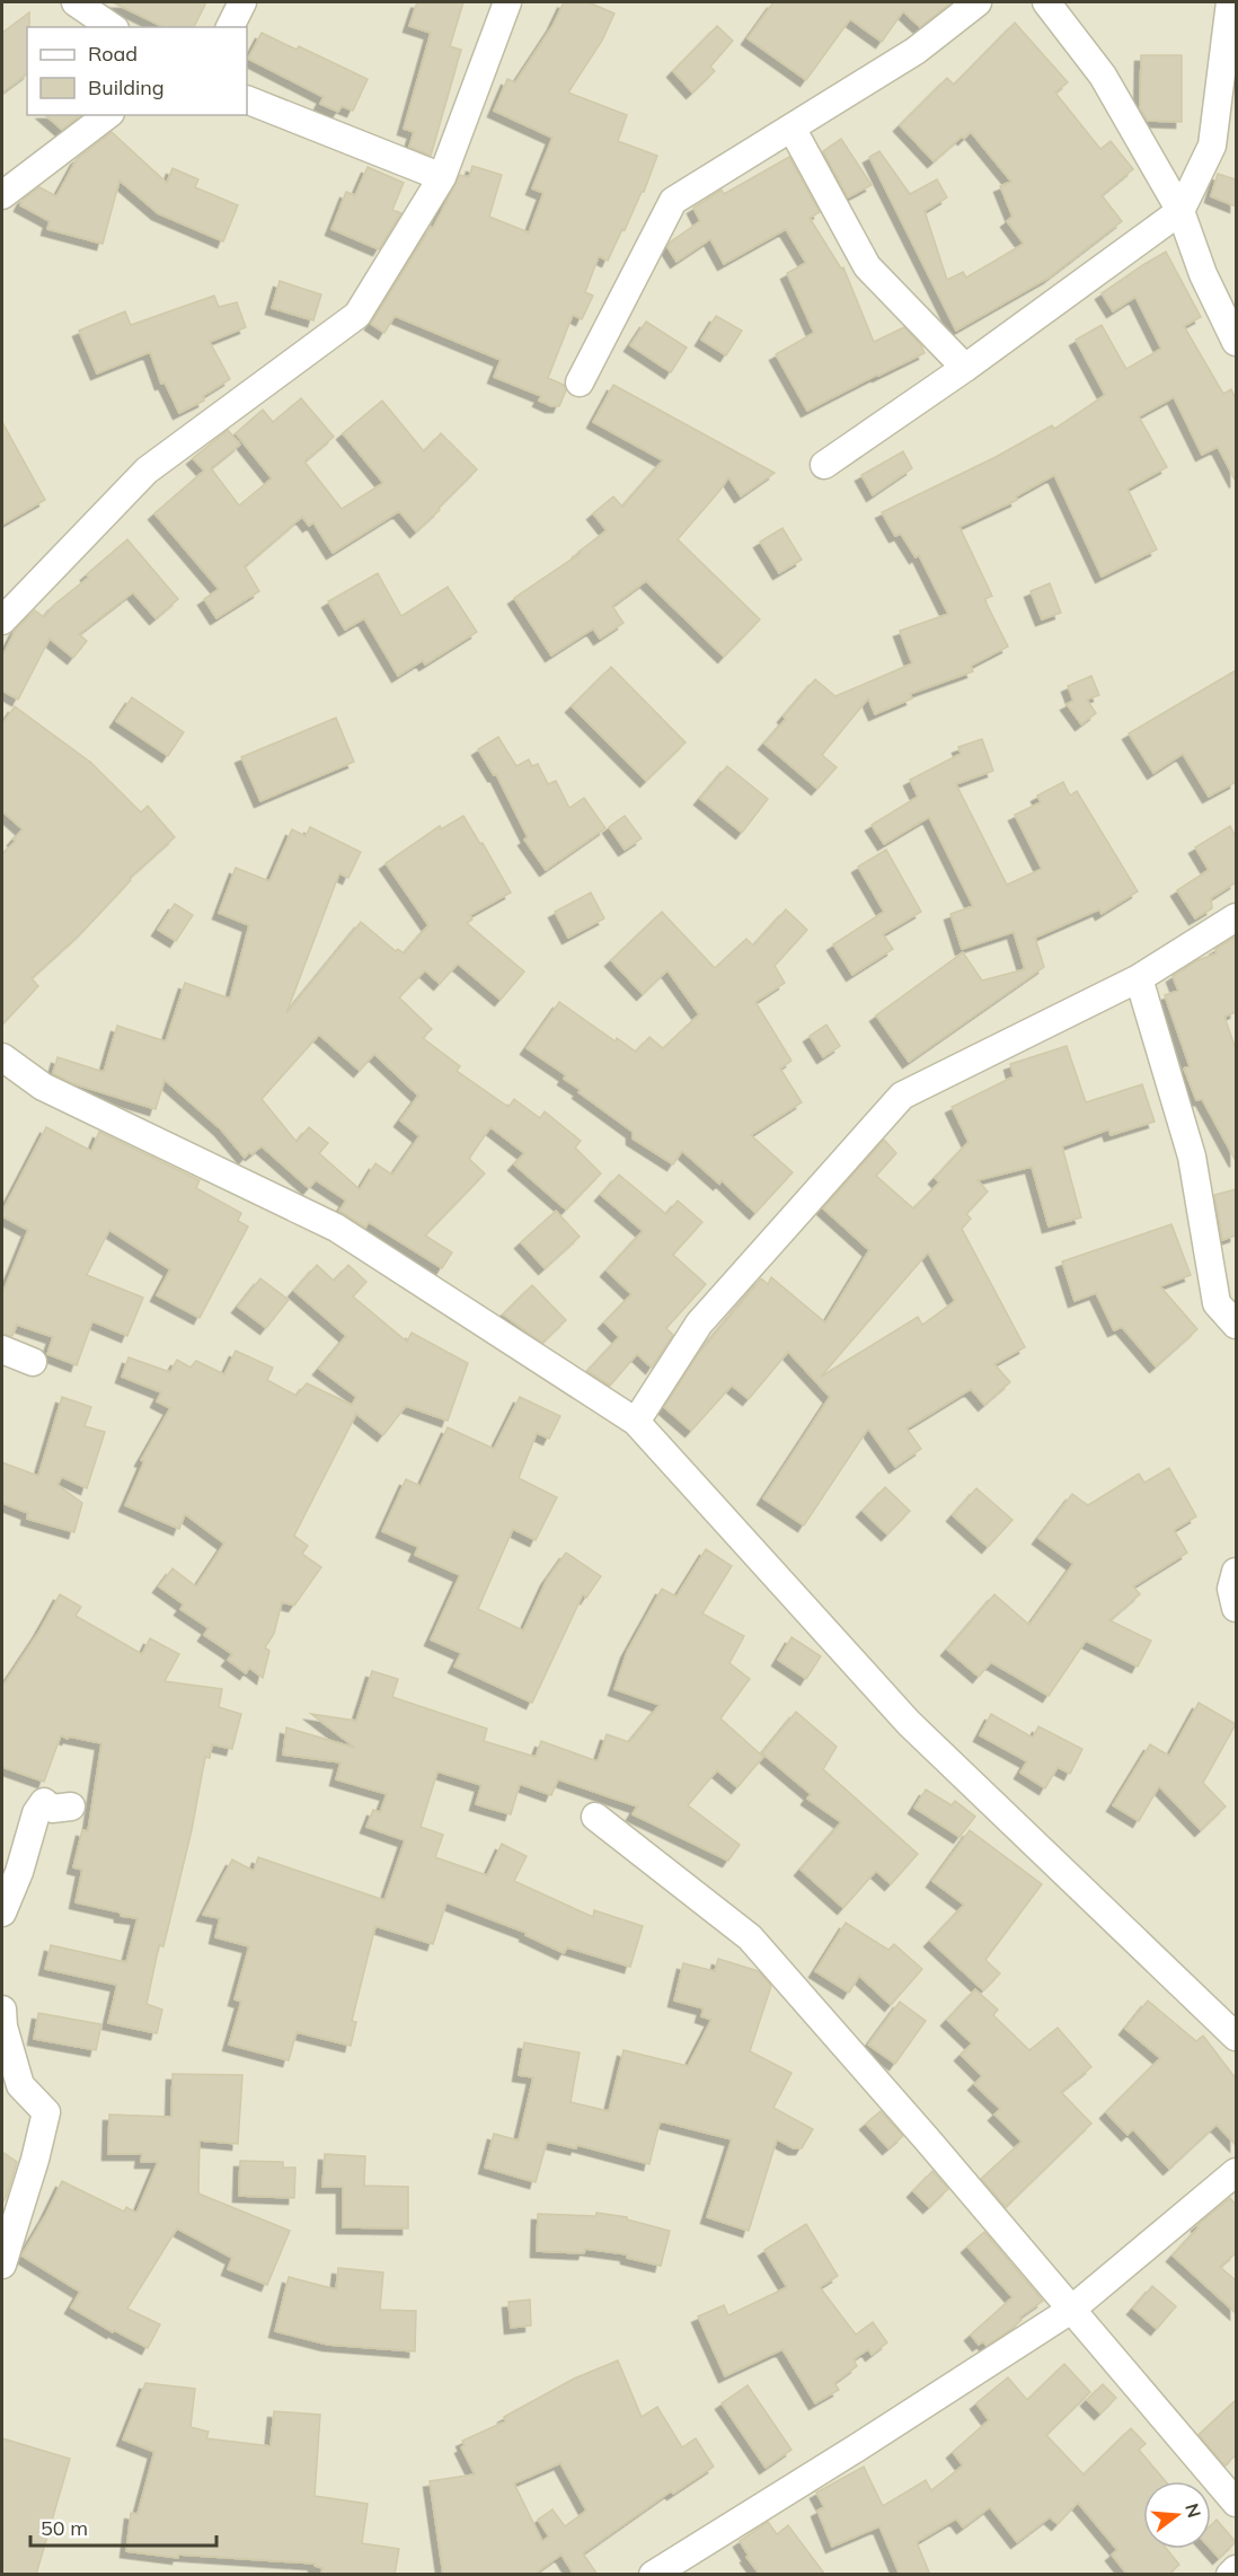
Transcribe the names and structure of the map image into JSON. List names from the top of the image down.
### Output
{
  "legend": ["Road", "Building"],
  "scale_bar": "50 m",
  "north": "right"
}
